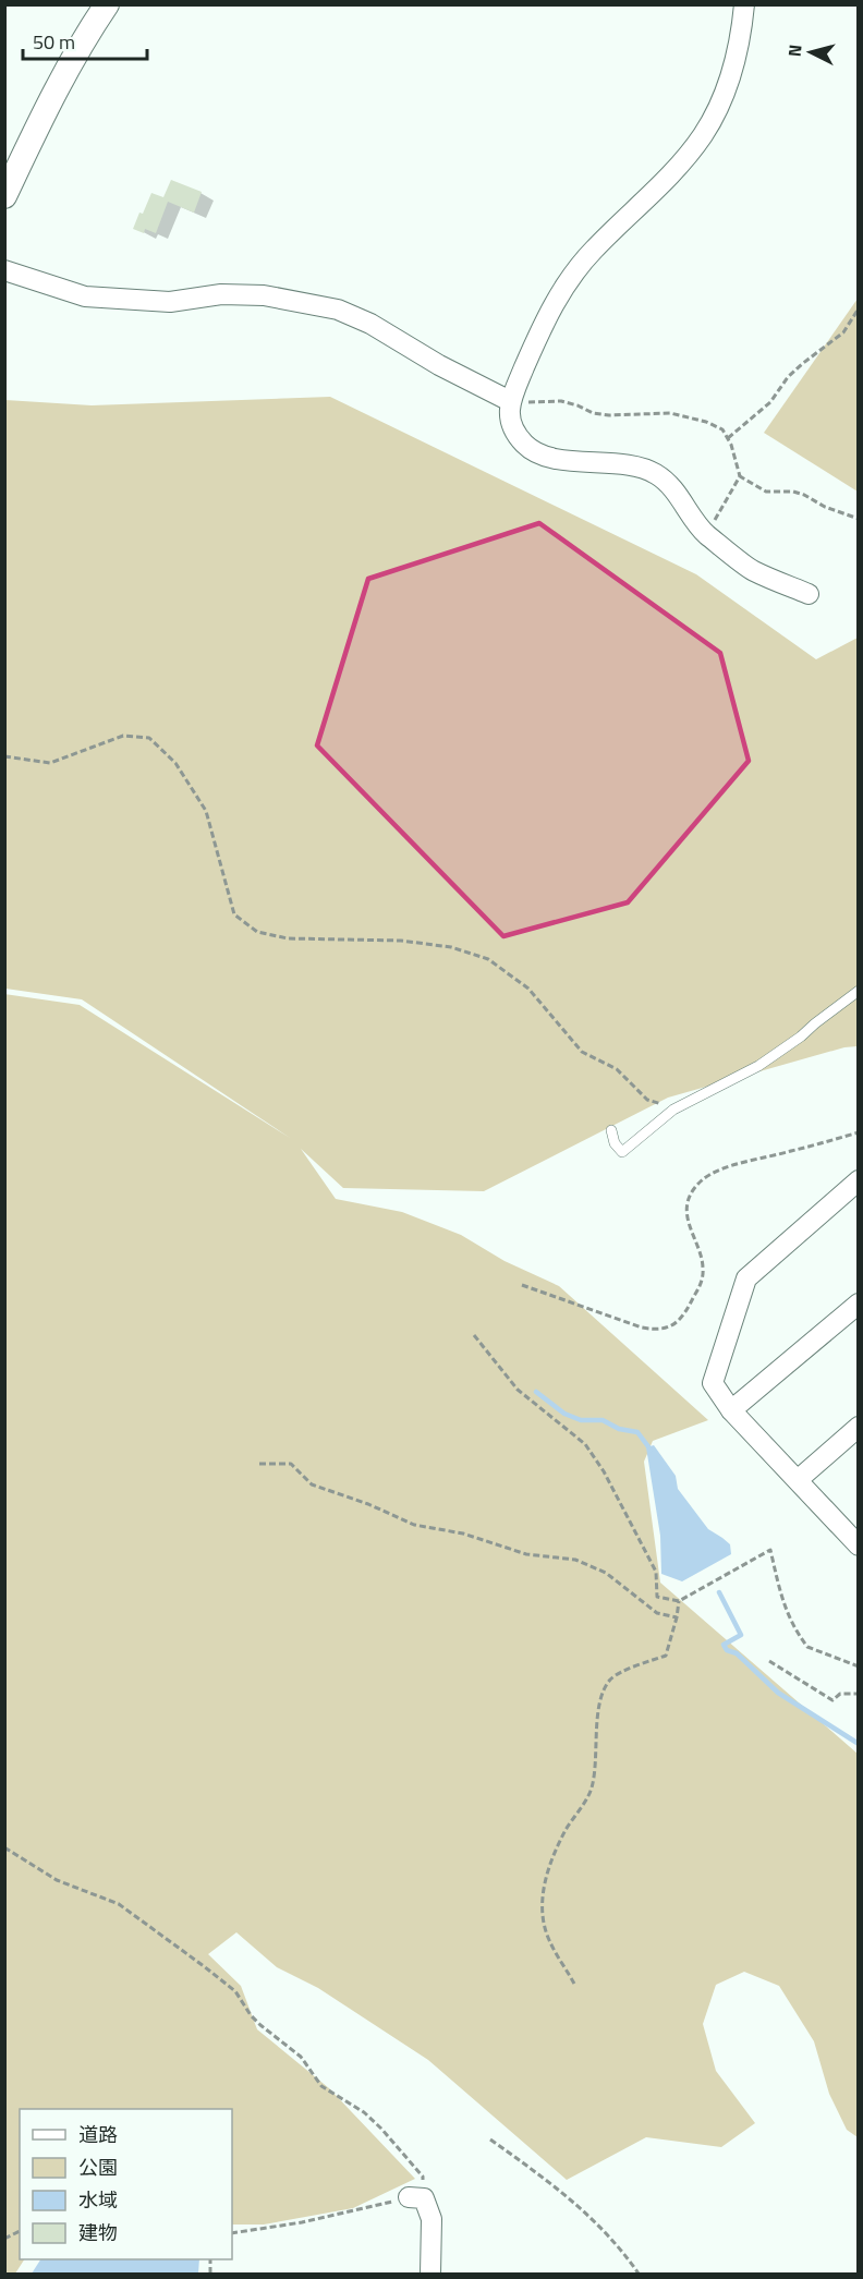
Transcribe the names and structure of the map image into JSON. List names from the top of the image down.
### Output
{
  "legend": [
    "道路",
    "公園",
    "水域",
    "建物"
  ],
  "scale_bar": "50 m",
  "north": "left"
}
